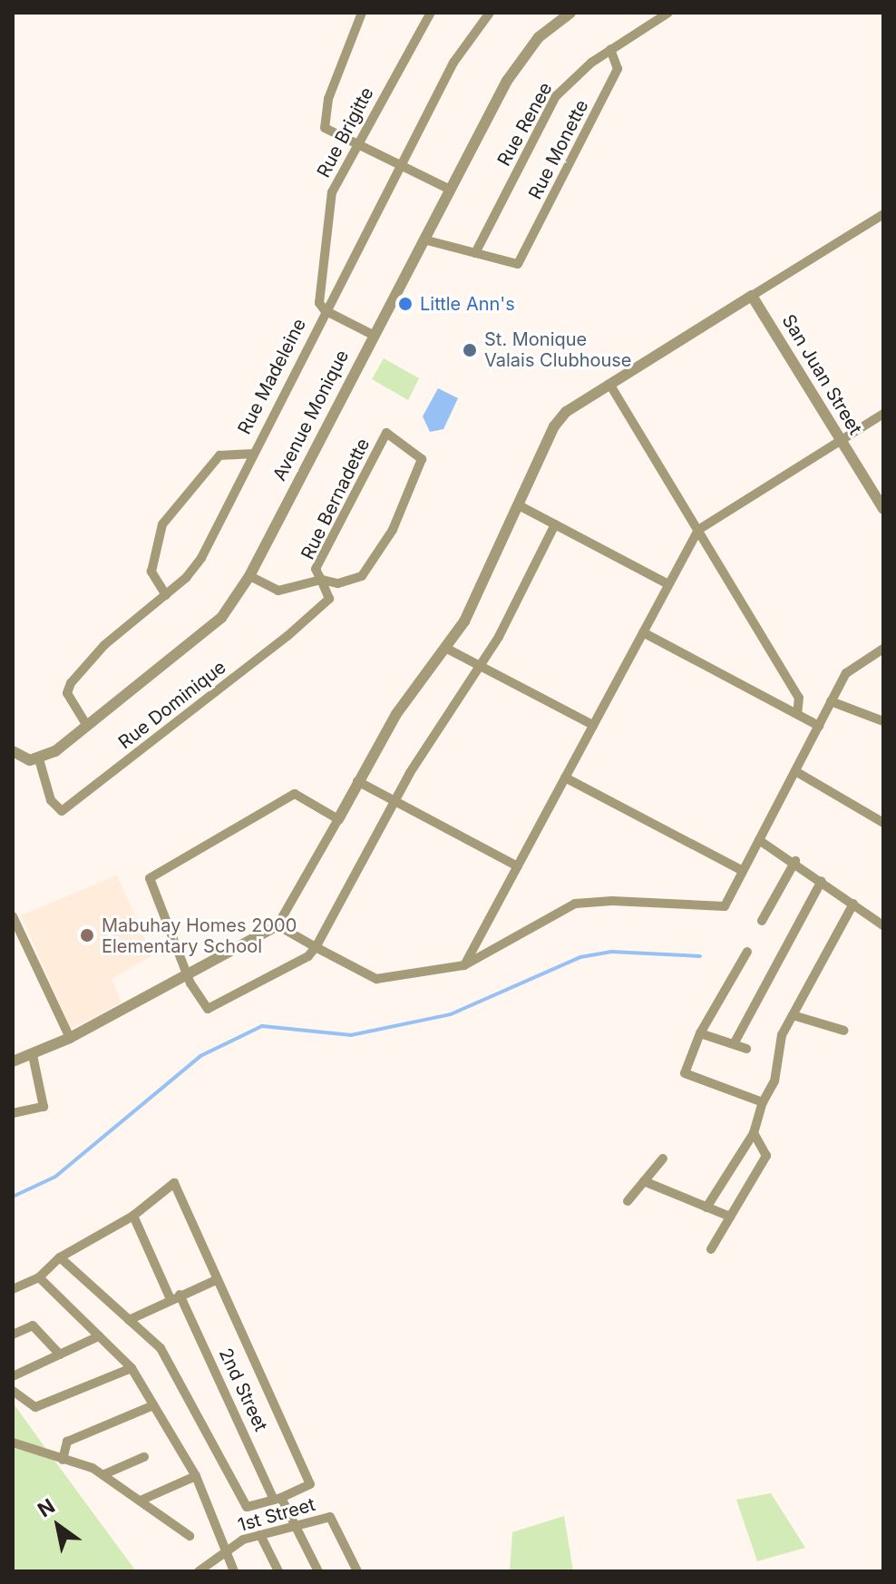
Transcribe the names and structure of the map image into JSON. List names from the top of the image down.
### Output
{
  "streets": {
    "street": [
      "Rue Renee",
      "Rue Brigitte",
      "Rue Monette",
      "San Juan Street",
      "Rue Madeleine",
      "Avenue Monique",
      "Rue Bernadette",
      "Rue Dominique",
      "2nd Street",
      "1st Street"
    ]
  },
  "crossings": [
    ["Rue Renee", "Rue Monette"],
    ["Rue Brigitte", "Rue Madeleine"],
    ["Rue Madeleine", "Avenue Monique"],
    ["Avenue Monique", "Rue Dominique"],
    ["Rue Bernadette", "Rue Dominique"],
    ["2nd Street", "1st Street"]
  ],
  "places": ["Little Ann's", "St. Monique Valais Clubhouse", "Mabuhay Homes 2000 Elementary School"],
  "north": "top left"
}
